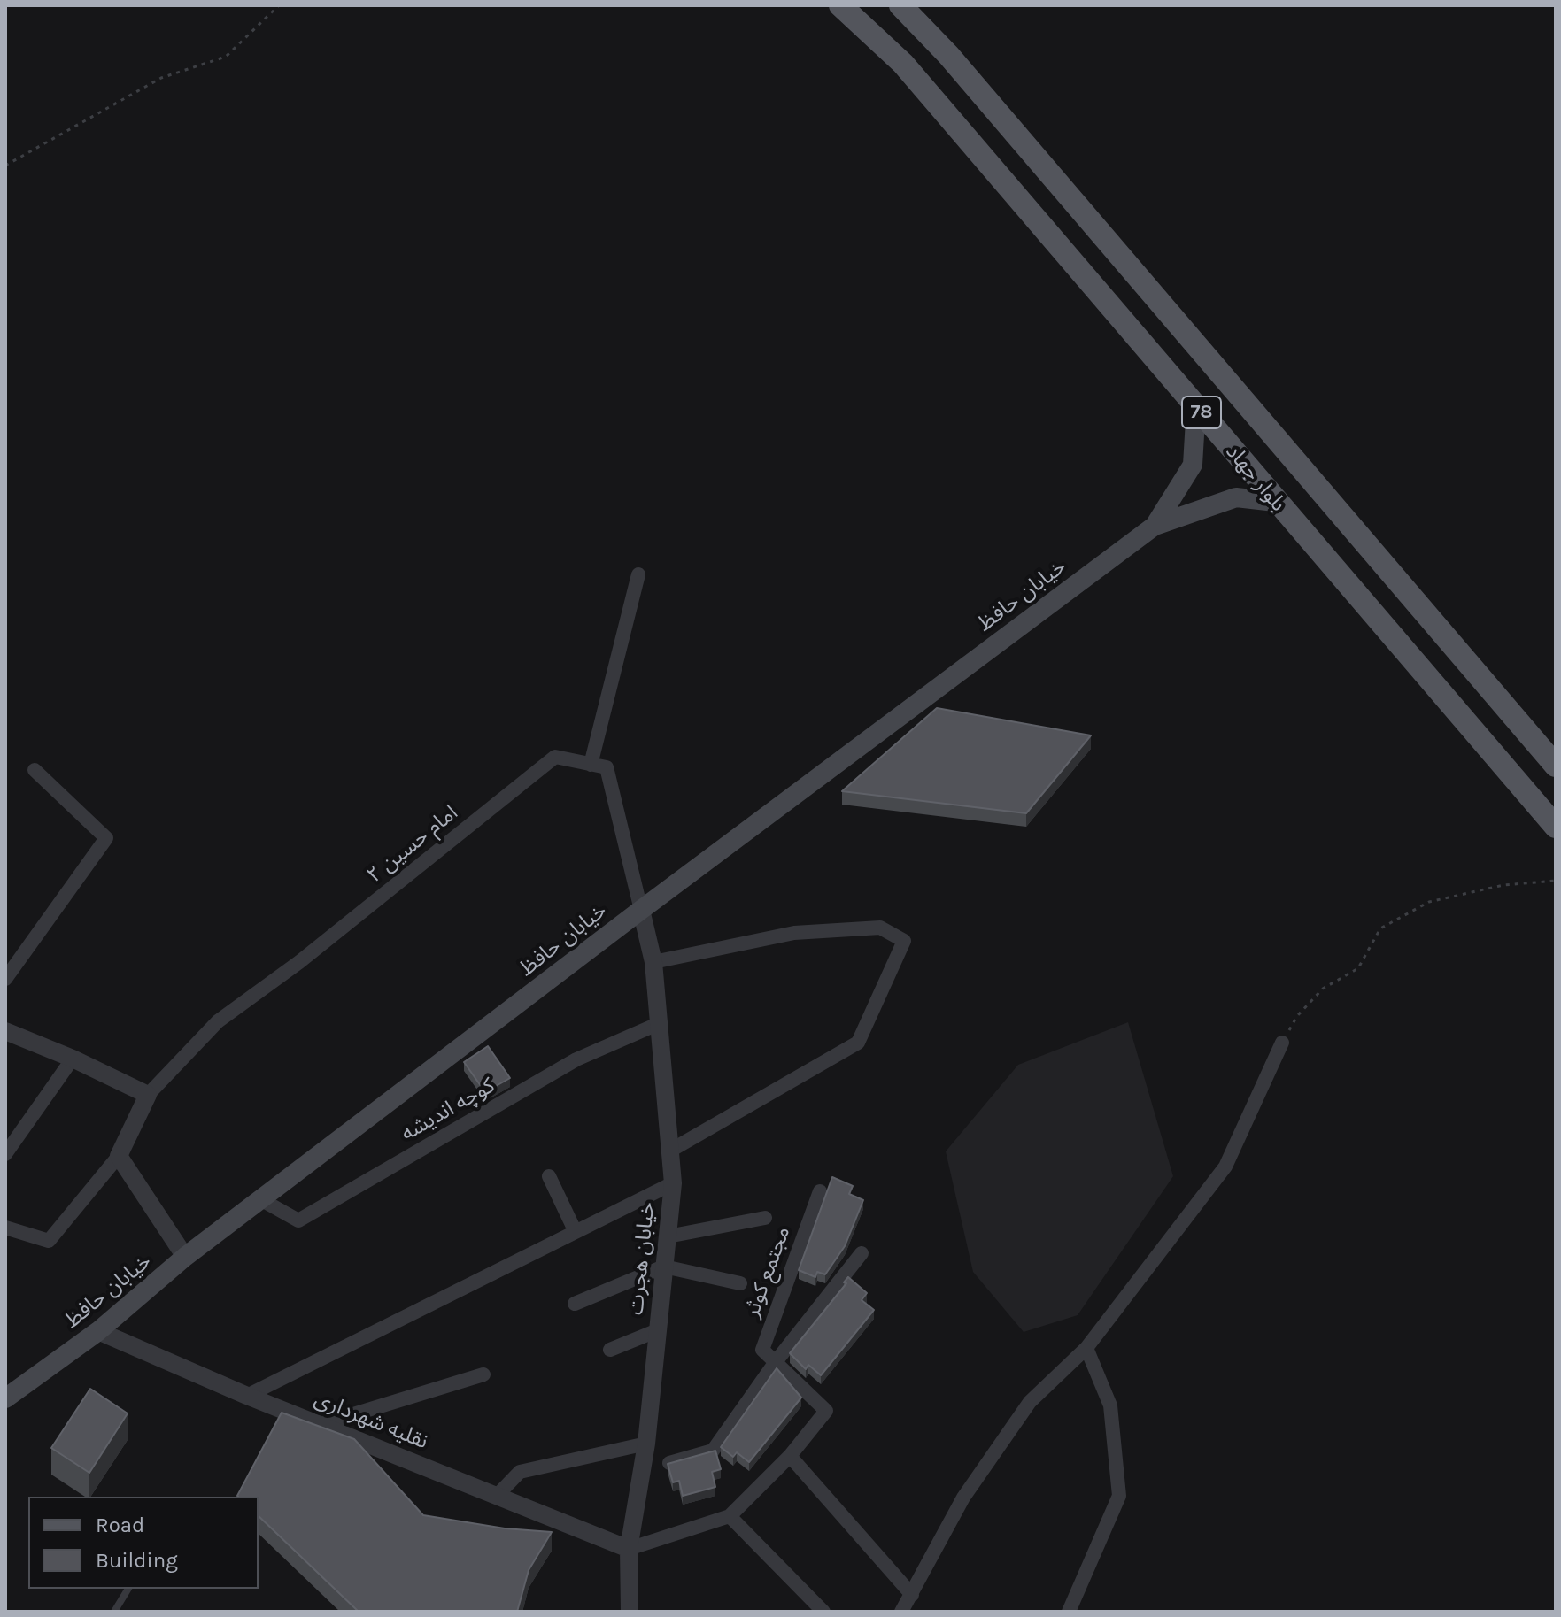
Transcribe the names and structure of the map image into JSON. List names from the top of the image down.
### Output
{
  "streets": {
    "main road": ["78", "بلوار جهاد", "خیابان حافظ"],
    "street": [
      "امام حسین ۲",
      "کوچه اندیشه",
      "خیابان هجرت",
      "مجتمع کوثر",
      "نقلیه شهرداری"
    ]
  },
  "crossings": [
    ["خیابان حافظ", "کوچه اندیشه"],
    ["خیابان حافظ", "خیابان هجرت"],
    ["خیابان حافظ", "نقلیه شهرداری"],
    ["کوچه اندیشه", "خیابان هجرت"],
    ["خیابان هجرت", "نقلیه شهرداری"]
  ],
  "legend": ["Road", "Building"]
}
